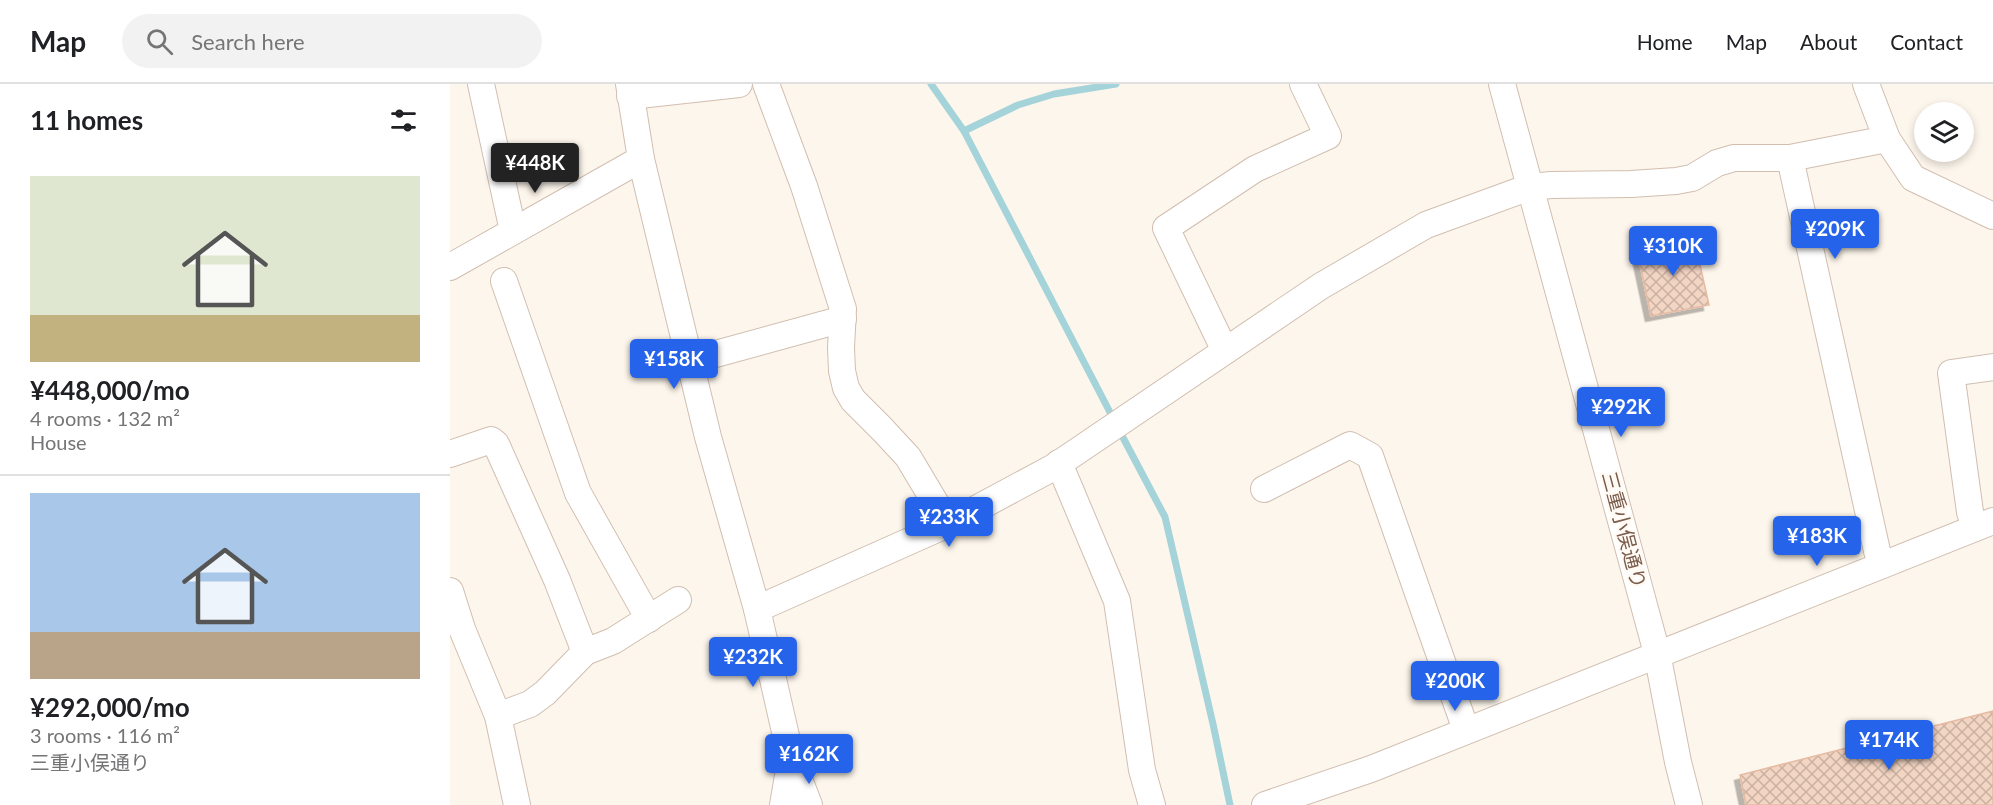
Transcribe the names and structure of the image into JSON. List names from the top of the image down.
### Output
{
  "streets": {
    "street": ["三重小俣通り"]
  },
  "page": {
    "header": "Map",
    "search": "Search here",
    "nav": [
      "Home",
      "Map",
      "About",
      "Contact"
    ],
    "heading": "11 homes",
    "price": [
      "¥448K",
      "¥209K",
      "¥310K",
      "¥158K",
      "¥292K",
      "¥233K",
      "¥183K",
      "¥232K",
      "¥200K",
      "¥174K",
      "¥162K"
    ],
    "list": [
      {
        "name": "¥448,000/mo",
        "note": "4 rooms · 132 m² · House"
      },
      {
        "name": "¥292,000/mo",
        "note": "3 rooms · 116 m² · 三重小俣通り"
      }
    ]
  }
}
